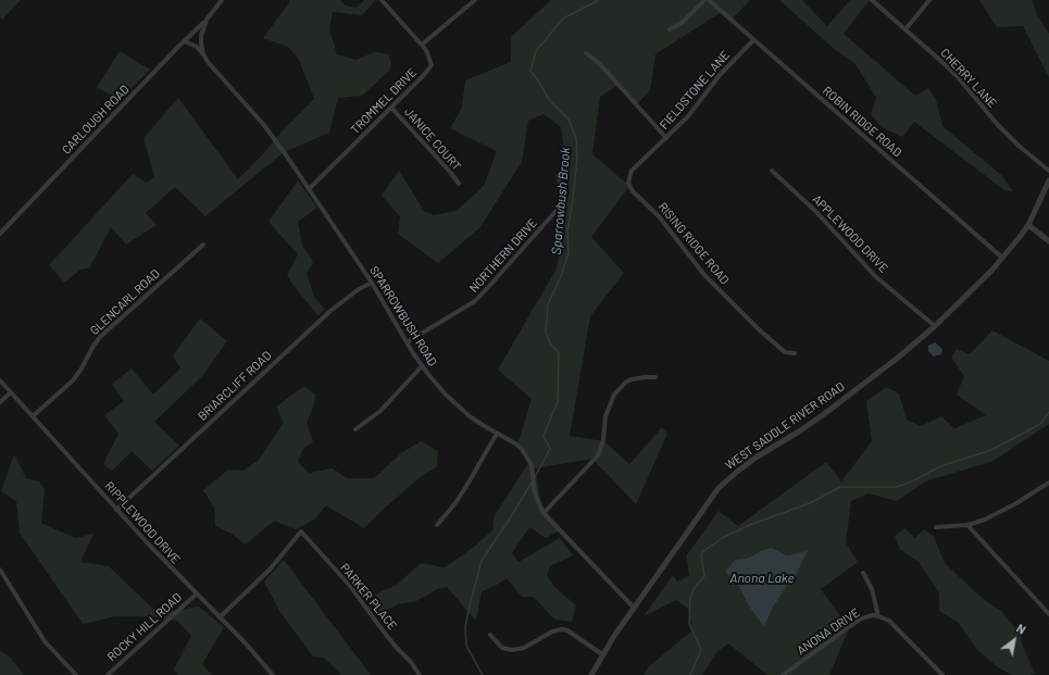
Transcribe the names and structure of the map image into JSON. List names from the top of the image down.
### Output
{
  "streets": {
    "street": [
      "CHERRY LANE",
      "FIELDSTONE LANE",
      "TROMMEL DRIVE",
      "CARLOUGH ROAD",
      "ROBIN RIDGE ROAD",
      "JANICE COURT",
      "APPLEWOOD DRIVE",
      "RISING RIDGE ROAD",
      "NORTHERN DRIVE",
      "GLENCARL ROAD",
      "SPARROWBUSH ROAD",
      "BRIARCLIFF ROAD",
      "WEST SADDLE RIVER ROAD",
      "RIPPLEWOOD DRIVE",
      "PARKER PLACE",
      "ROCKY HILL ROAD",
      "ANONA DRIVE"
    ]
  },
  "crossings": [
    ["FIELDSTONE LANE", "ROBIN RIDGE ROAD"],
    ["FIELDSTONE LANE", "RISING RIDGE ROAD"],
    ["TROMMEL DRIVE", "JANICE COURT"],
    ["TROMMEL DRIVE", "SPARROWBUSH ROAD"],
    ["CARLOUGH ROAD", "SPARROWBUSH ROAD"],
    ["ROBIN RIDGE ROAD", "WEST SADDLE RIVER ROAD"],
    ["APPLEWOOD DRIVE", "WEST SADDLE RIVER ROAD"],
    ["NORTHERN DRIVE", "SPARROWBUSH ROAD"],
    ["GLENCARL ROAD", "RIPPLEWOOD DRIVE"],
    ["SPARROWBUSH ROAD", "BRIARCLIFF ROAD"],
    ["SPARROWBUSH ROAD", "WEST SADDLE RIVER ROAD"],
    ["BRIARCLIFF ROAD", "RIPPLEWOOD DRIVE"],
    ["RIPPLEWOOD DRIVE", "PARKER PLACE"],
    ["RIPPLEWOOD DRIVE", "ROCKY HILL ROAD"]
  ],
  "water": ["Sparrowbush Brook", "Anona Lake"],
  "north": "top right"
}
